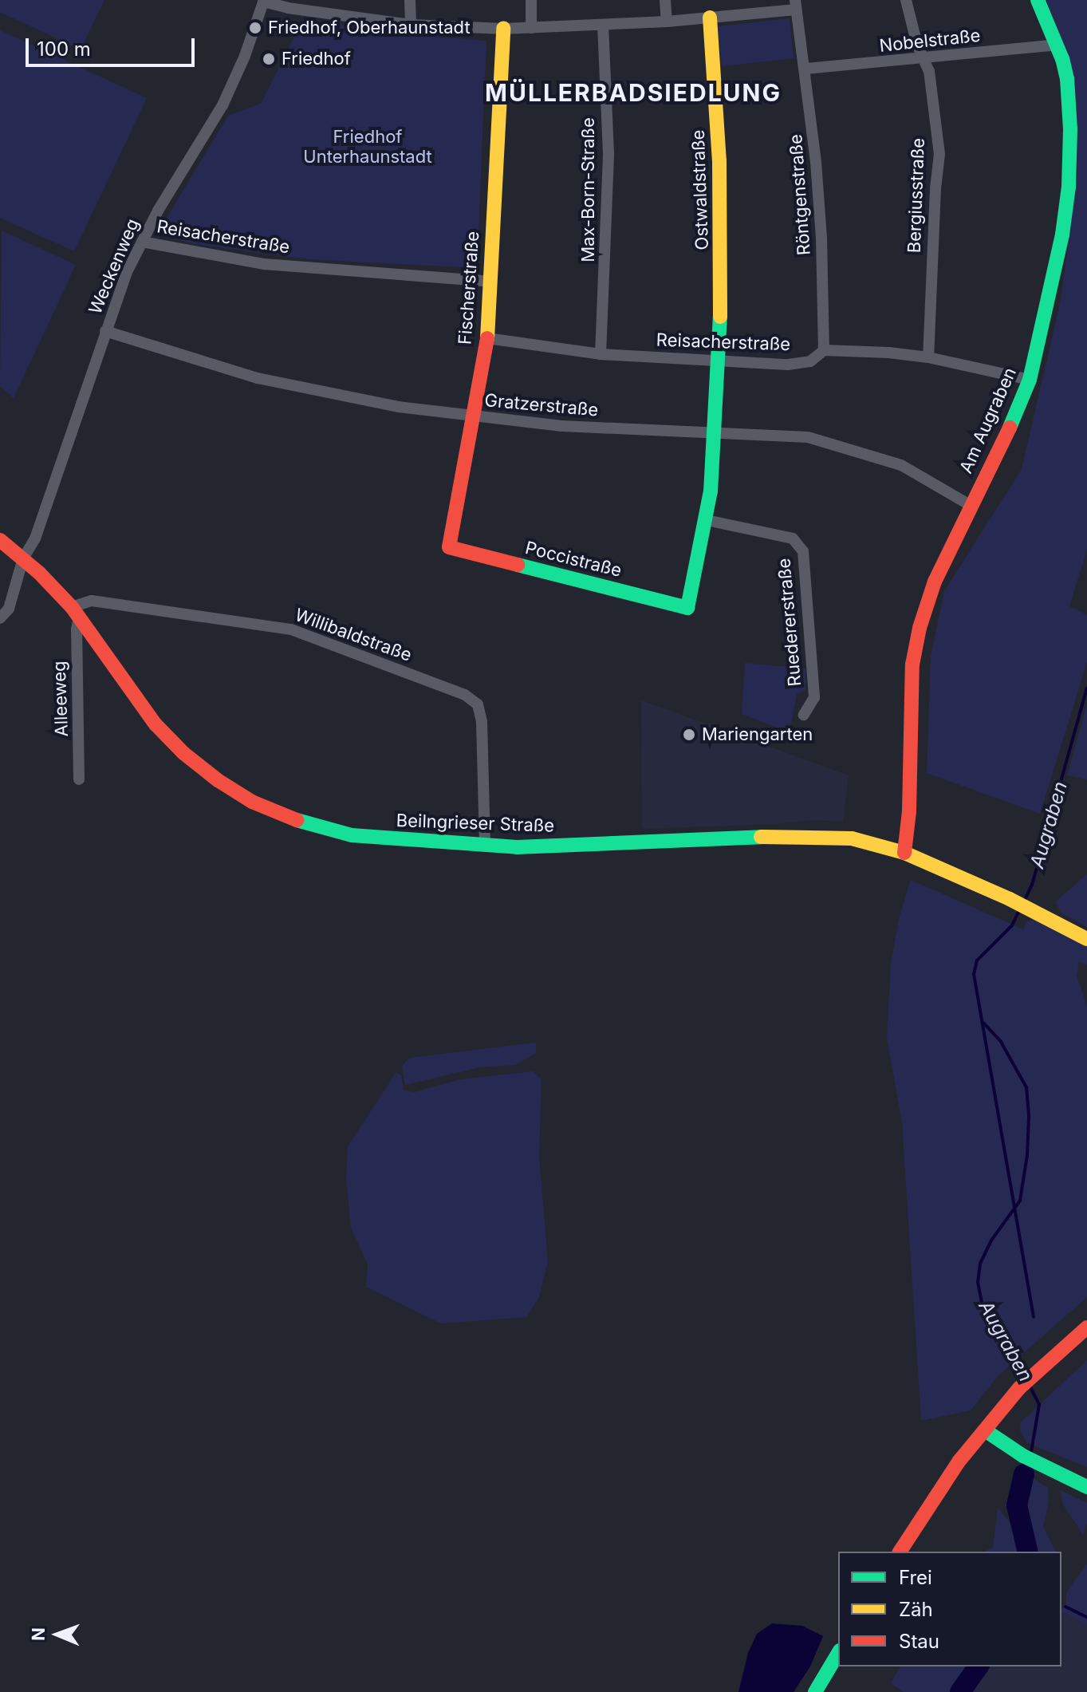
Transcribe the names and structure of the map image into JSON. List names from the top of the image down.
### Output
{
  "streets": {
    "street": [
      "Nobelstraße",
      "Max-Born-Straße",
      "Ostwaldstraße",
      "Röntgenstraße",
      "Bergiusstraße",
      "Reisacherstraße",
      "Weckenweg",
      "Fischerstraße",
      "Gratzerstraße",
      "Am Augraben",
      "Poccistraße",
      "Ruedererstraße",
      "Willibaldstraße",
      "Alleeweg",
      "Beilngrieser Straße"
    ]
  },
  "crossings": [
    ["Nobelstraße", "Röntgenstraße"],
    ["Nobelstraße", "Bergiusstraße"],
    ["Nobelstraße", "Am Augraben"],
    ["Max-Born-Straße", "Reisacherstraße"],
    ["Ostwaldstraße", "Reisacherstraße"],
    ["Ostwaldstraße", "Gratzerstraße"],
    ["Ostwaldstraße", "Poccistraße"],
    ["Ostwaldstraße", "Ruedererstraße"],
    ["Röntgenstraße", "Reisacherstraße"],
    ["Bergiusstraße", "Reisacherstraße"],
    ["Reisacherstraße", "Weckenweg"],
    ["Reisacherstraße", "Fischerstraße"],
    ["Reisacherstraße", "Am Augraben"],
    ["Weckenweg", "Gratzerstraße"],
    ["Weckenweg", "Beilngrieser Straße"],
    ["Fischerstraße", "Gratzerstraße"],
    ["Fischerstraße", "Poccistraße"],
    ["Gratzerstraße", "Am Augraben"],
    ["Am Augraben", "Beilngrieser Straße"],
    ["Willibaldstraße", "Alleeweg"],
    ["Willibaldstraße", "Beilngrieser Straße"],
    ["Alleeweg", "Beilngrieser Straße"]
  ],
  "districts": ["MÜLLERBADSIEDLUNG"],
  "water": ["Augraben"],
  "parks": ["Friedhof Unterhaunstadt"],
  "places": ["Friedhof, Oberhaunstadt", "Friedhof", "Mariengarten"],
  "legend": ["Frei", "Zäh", "Stau"],
  "scale_bar": "100 m",
  "north": "left"
}
